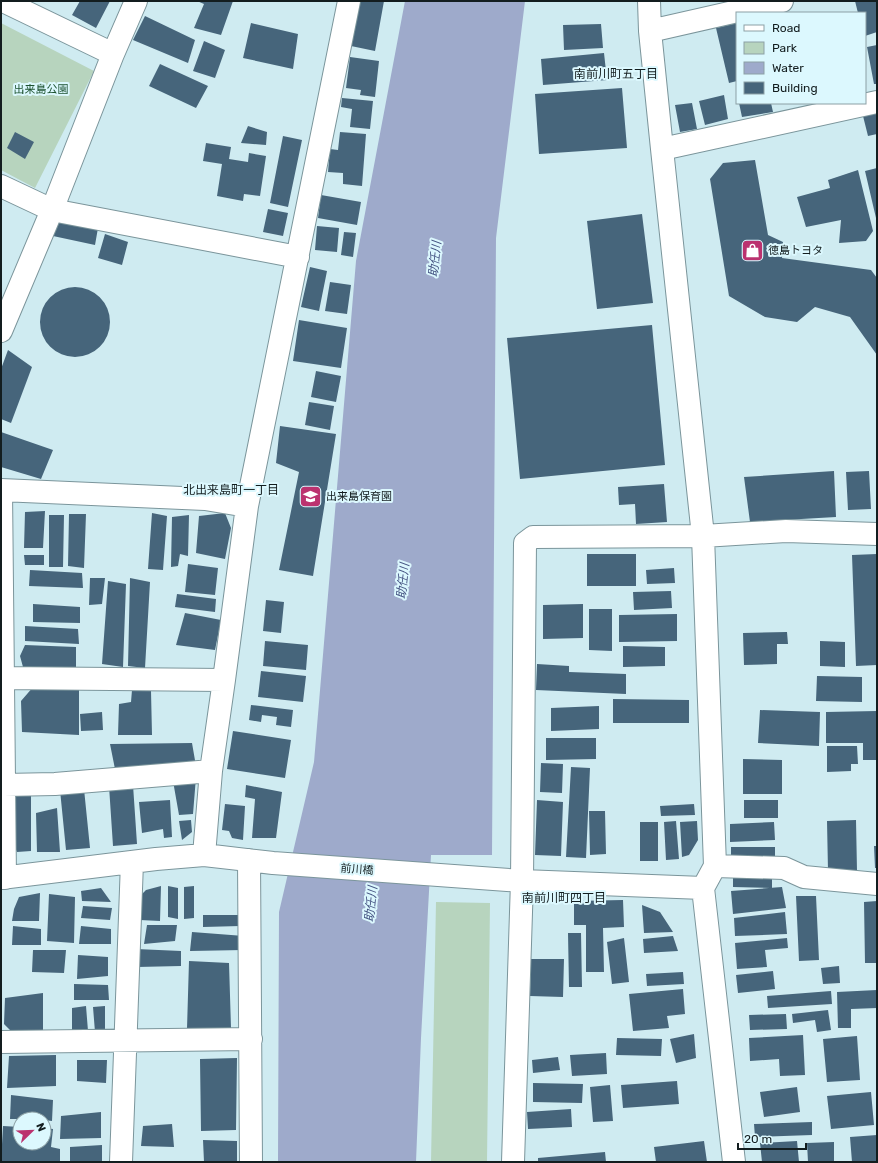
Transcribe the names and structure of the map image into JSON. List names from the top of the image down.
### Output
{
  "streets": {
    "street": ["前川橋"]
  },
  "districts": ["南前川町五丁目", "北出来島町一丁目", "南前川町四丁目"],
  "water": ["助任川"],
  "parks": ["出来島公園"],
  "places": {
    "shop": ["徳島トヨタ"],
    "school or university": ["出来島保育園"]
  },
  "legend": [
    "Road",
    "Park",
    "Water",
    "Building"
  ],
  "scale_bar": "20 m",
  "north": "top right"
}
